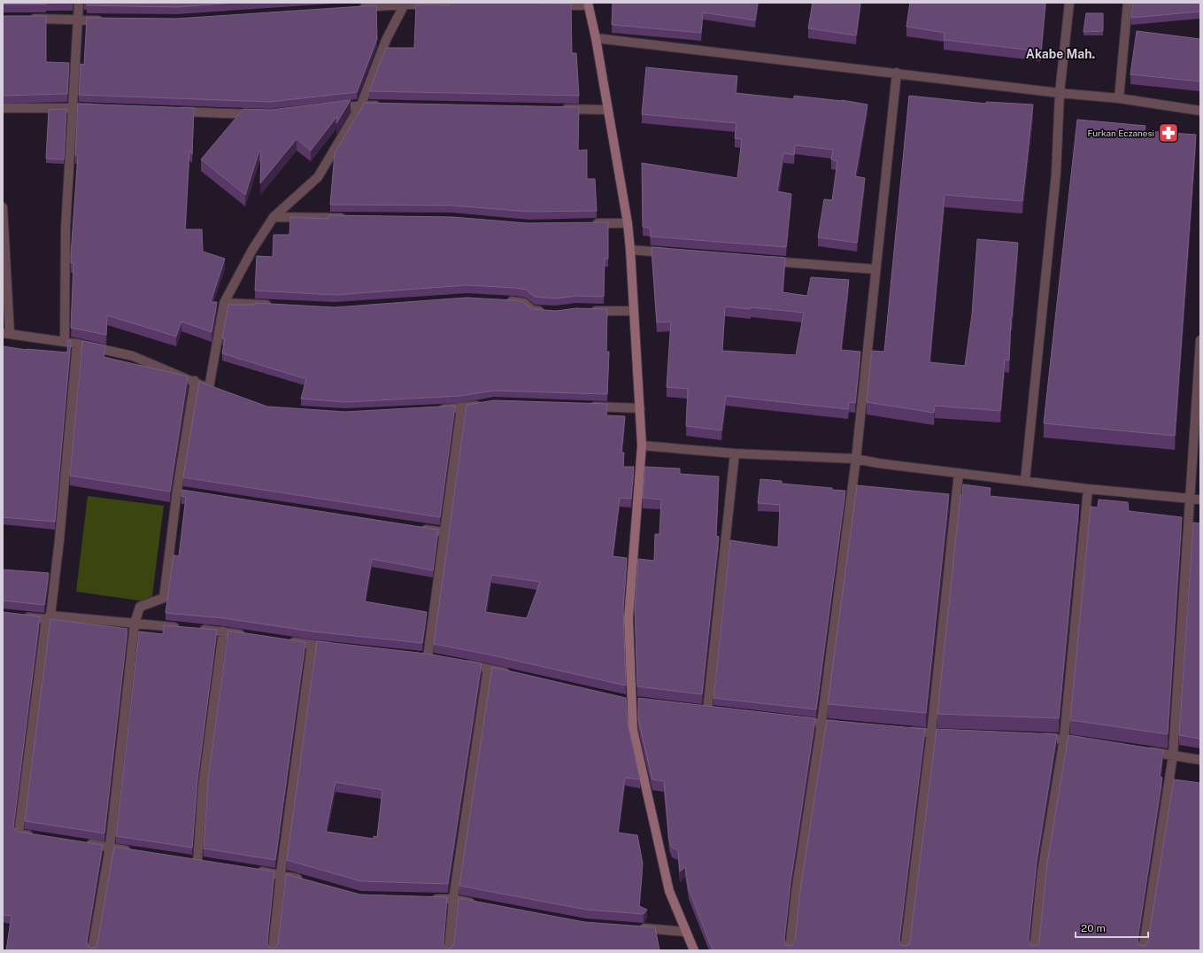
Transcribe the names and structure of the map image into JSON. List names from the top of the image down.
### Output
{
  "districts": ["Akabe Mah."],
  "places": {
    "pharmacy": ["Furkan Eczanesi"]
  },
  "scale_bar": "20 m"
}
